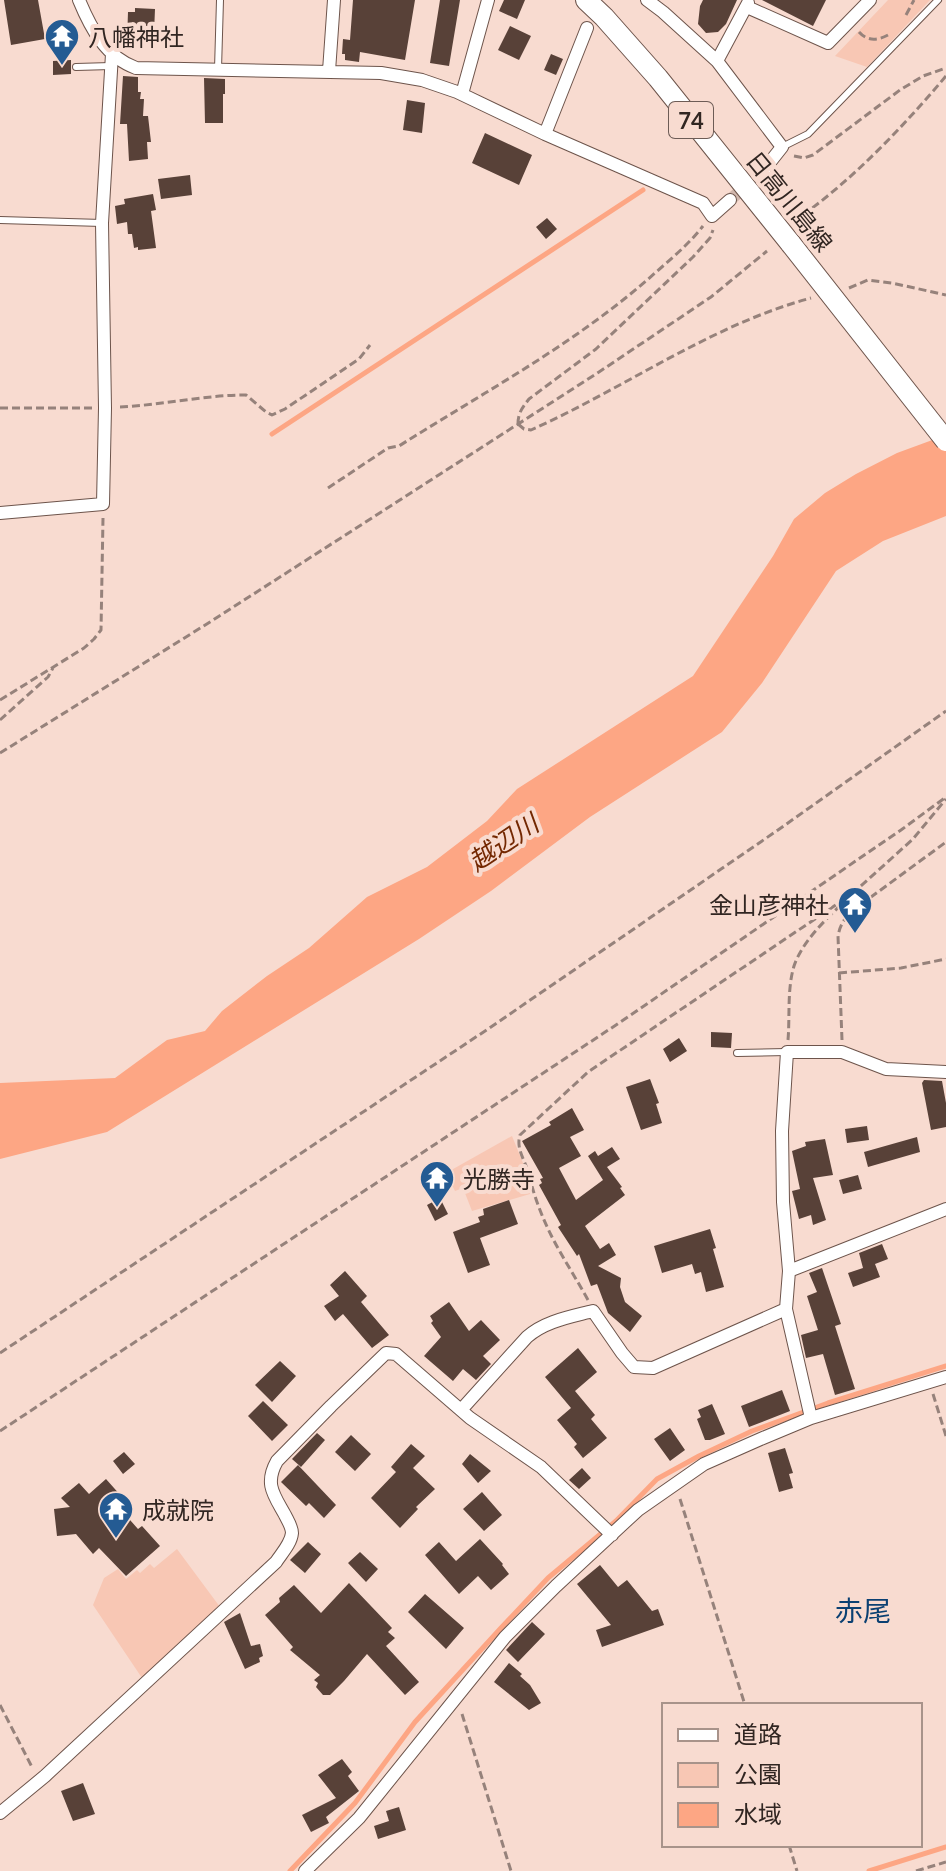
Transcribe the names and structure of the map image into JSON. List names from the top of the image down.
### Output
{
  "streets": {
    "main road": ["74", "日高川島線"]
  },
  "districts": ["赤尾"],
  "water": ["越辺川"],
  "places": {
    "temple": [
      "八幡神社",
      "金山彦神社",
      "光勝寺",
      "成就院"
    ]
  },
  "legend": ["道路", "公園", "水域"]
}
